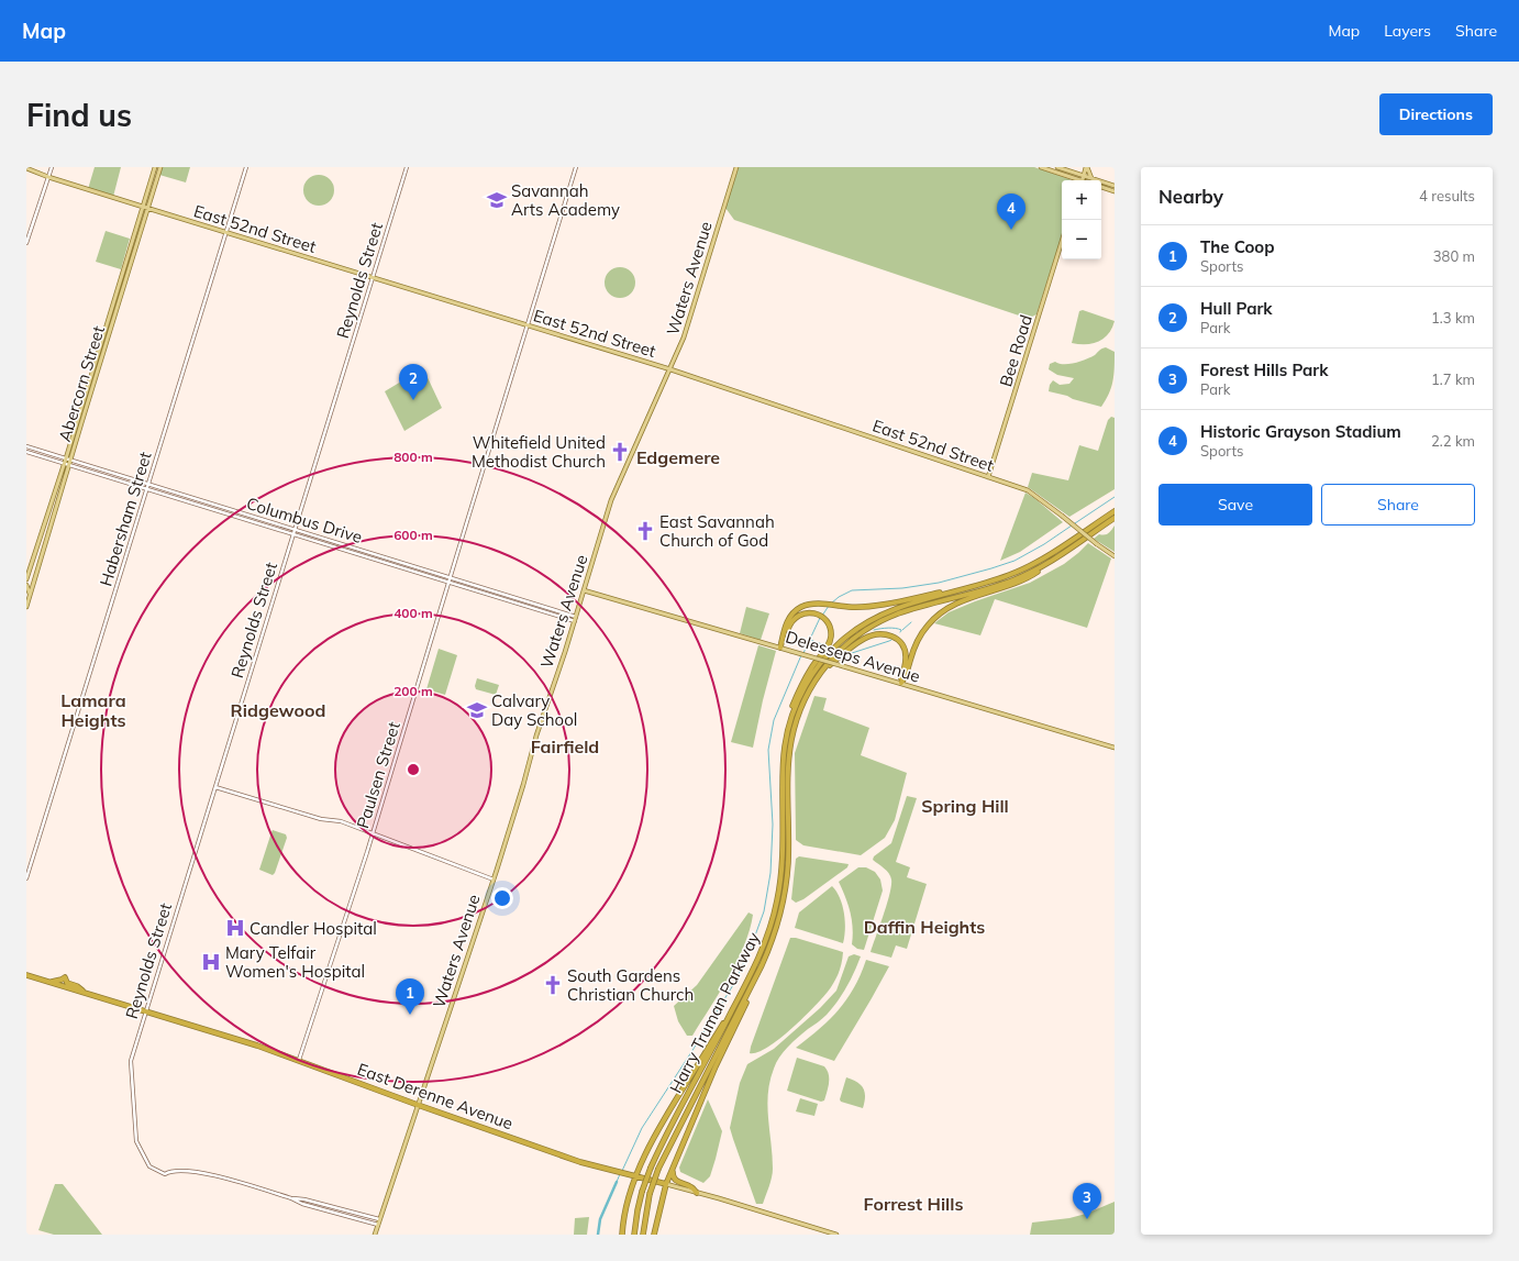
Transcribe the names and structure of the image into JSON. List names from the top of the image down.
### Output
{
  "streets": {
    "highway": ["Harry Truman Parkway", "East Derenne Avenue"],
    "main road": [
      "East 52nd Street",
      "Waters Avenue",
      "Bee Road",
      "Abercorn Street",
      "Delesseps Avenue"
    ],
    "street": [
      "Reynolds Street",
      "Habersham Street",
      "Columbus Drive",
      "Paulsen Street"
    ]
  },
  "crossings": [
    ["East 52nd Street", "Waters Avenue"],
    ["East 52nd Street", "Reynolds Street"],
    ["East 52nd Street", "Bee Road"],
    ["East 52nd Street", "Abercorn Street"],
    ["East 52nd Street", "Habersham Street"],
    ["East 52nd Street", "Paulsen Street"],
    ["Waters Avenue", "Columbus Drive"],
    ["Waters Avenue", "Delesseps Avenue"],
    ["Waters Avenue", "East Derenne Avenue"],
    ["Reynolds Street", "Columbus Drive"],
    ["Reynolds Street", "East Derenne Avenue"],
    ["Abercorn Street", "Columbus Drive"],
    ["Habersham Street", "Columbus Drive"],
    ["Columbus Drive", "Paulsen Street"],
    ["Paulsen Street", "East Derenne Avenue"]
  ],
  "districts": [
    "Edgemere",
    "Lamara Heights",
    "Ridgewood",
    "Fairfield",
    "Spring Hill",
    "Daffin Heights",
    "Forrest Hills"
  ],
  "places": {
    "school or university": ["Savannah Arts Academy", "Calvary Day School"],
    "church": ["Whitefield United Methodist Church", "East Savannah Church of God", "South Gardens Christian Church"],
    "hospital": ["Candler Hospital", "Mary Telfair Women's Hospital"]
  },
  "page": {
    "header": "Map",
    "nav": ["Map", "Layers", "Share"],
    "buttons": [
      "Directions",
      ["Save", "Share"]
    ],
    "title": "Find us",
    "heading": ["Nearby", "4 results"],
    "map_buttons": ["+", "−"],
    "pins": [
      "4",
      "2",
      "1",
      "3"
    ],
    "list": [
      {
        "mark": "1",
        "name": "The Coop",
        "note": "Sports",
        "value": "380 m"
      },
      {
        "mark": "2",
        "name": "Hull Park",
        "note": "Park",
        "value": "1.3 km"
      },
      {
        "mark": "3",
        "name": "Forest Hills Park",
        "note": "Park",
        "value": "1.7 km"
      },
      {
        "mark": "4",
        "name": "Historic Grayson Stadium",
        "note": "Sports",
        "value": "2.2 km"
      }
    ]
  },
  "rings": [
    "800 m",
    "600 m",
    "400 m",
    "200 m"
  ]
}
